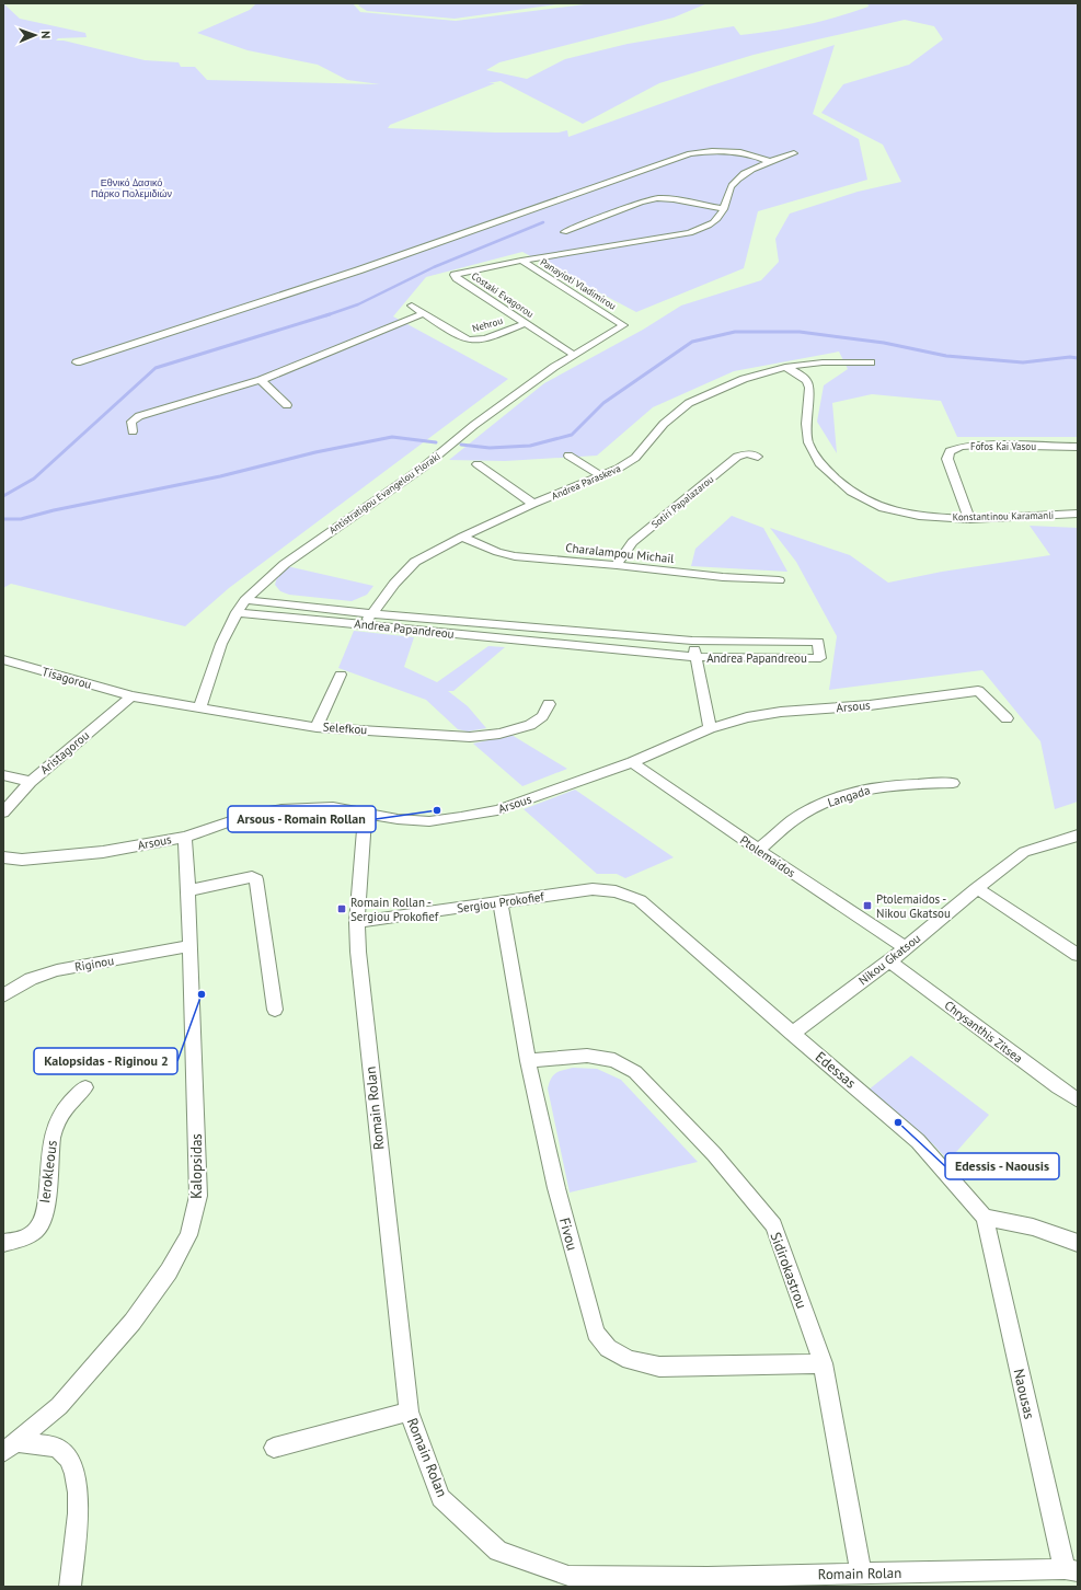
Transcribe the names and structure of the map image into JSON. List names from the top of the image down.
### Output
{
  "streets": {
    "street": [
      "Panayioti Vladimirou",
      "Costaki Evagorou",
      "Nehrou",
      "Fofos Kai Vasou",
      "Andrea Paraskeva",
      "Antistratigou Evangelou Floraki",
      "Sotiri Papalazarou",
      "Konstantinou Karamanli",
      "Charalampou Michail",
      "Andrea Papandreou",
      "Tisagorou",
      "Arsous",
      "Selefkou",
      "Aristagorou",
      "Langada",
      "Ptolemaidos",
      "Sergiou Prokofief",
      "Nikou Gkatsou",
      "Riginou",
      "Chrysanthis Zitsea",
      "Edessas",
      "Romain Rolan",
      "Kalopsidas",
      "Ierokleous",
      "Fivou",
      "Sidirokastrou",
      "Naousas"
    ]
  },
  "crossings": [
    ["Panayioti Vladimirou", "Costaki Evagorou"],
    ["Panayioti Vladimirou", "Antistratigou Evangelou Floraki"],
    ["Costaki Evagorou", "Nehrou"],
    ["Costaki Evagorou", "Antistratigou Evangelou Floraki"],
    ["Fofos Kai Vasou", "Konstantinou Karamanli"],
    ["Andrea Paraskeva", "Konstantinou Karamanli"],
    ["Andrea Paraskeva", "Charalampou Michail"],
    ["Andrea Paraskeva", "Andrea Papandreou"],
    ["Antistratigou Evangelou Floraki", "Andrea Papandreou"],
    ["Antistratigou Evangelou Floraki", "Selefkou"],
    ["Sotiri Papalazarou", "Charalampou Michail"],
    ["Tisagorou", "Selefkou"],
    ["Tisagorou", "Aristagorou"],
    ["Arsous", "Ptolemaidos"],
    ["Arsous", "Romain Rolan"],
    ["Arsous", "Kalopsidas"],
    ["Selefkou", "Aristagorou"],
    ["Langada", "Ptolemaidos"],
    ["Ptolemaidos", "Nikou Gkatsou"],
    ["Sergiou Prokofief", "Edessas"],
    ["Sergiou Prokofief", "Romain Rolan"],
    ["Sergiou Prokofief", "Fivou"],
    ["Nikou Gkatsou", "Chrysanthis Zitsea"],
    ["Nikou Gkatsou", "Edessas"],
    ["Riginou", "Kalopsidas"],
    ["Edessas", "Naousas"],
    ["Romain Rolan", "Sidirokastrou"],
    ["Romain Rolan", "Naousas"],
    ["Fivou", "Sidirokastrou"]
  ],
  "parks": ["Εθνικό Δασικό Πάρκο Πολεμιδιών"],
  "places": {
    "other": ["Arsous - Romain Rollan", "Kalopsidas - Riginou 2", "Edessis - Naousis"],
    "transit": ["Ptolemaidos - Nikou Gkatsou", "Romain Rollan - Sergiou Prokofief"]
  },
  "north": "right"
}
